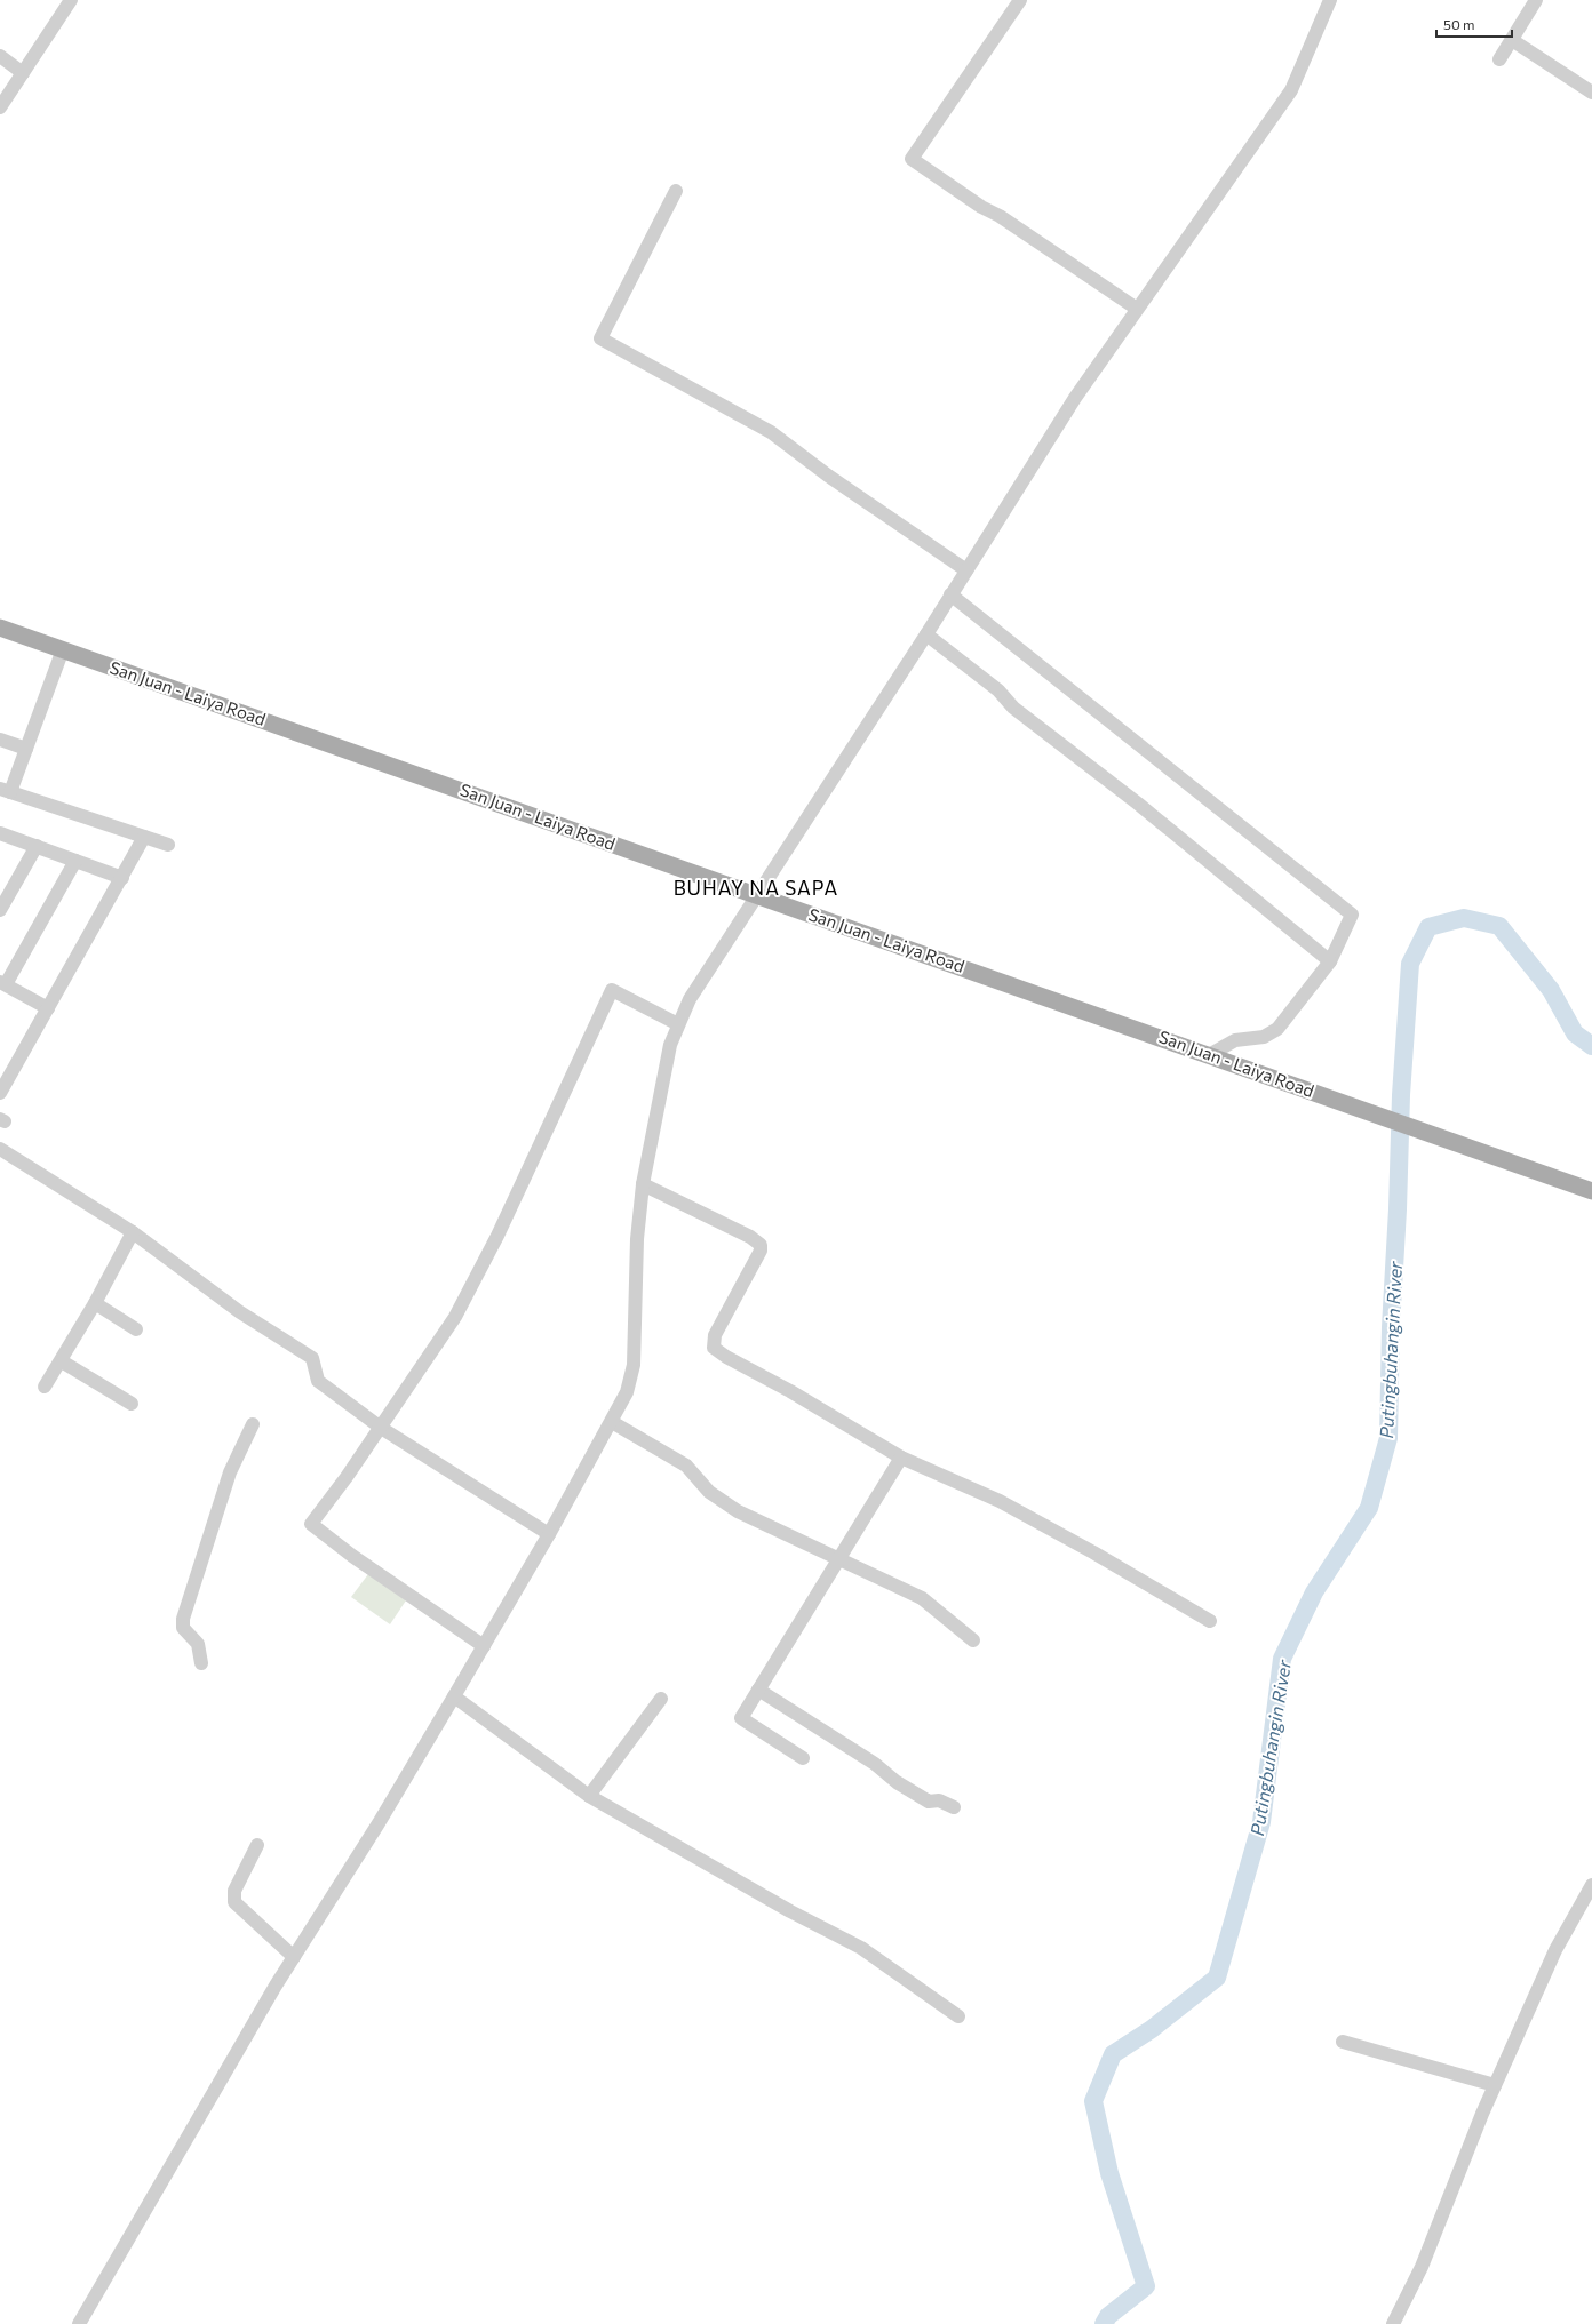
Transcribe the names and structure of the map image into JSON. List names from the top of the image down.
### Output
{
  "streets": {
    "main road": ["San Juan - Laiya Road"]
  },
  "districts": ["BUHAY NA SAPA"],
  "water": ["Putingbuhangin River"],
  "scale_bar": "50 m"
}
